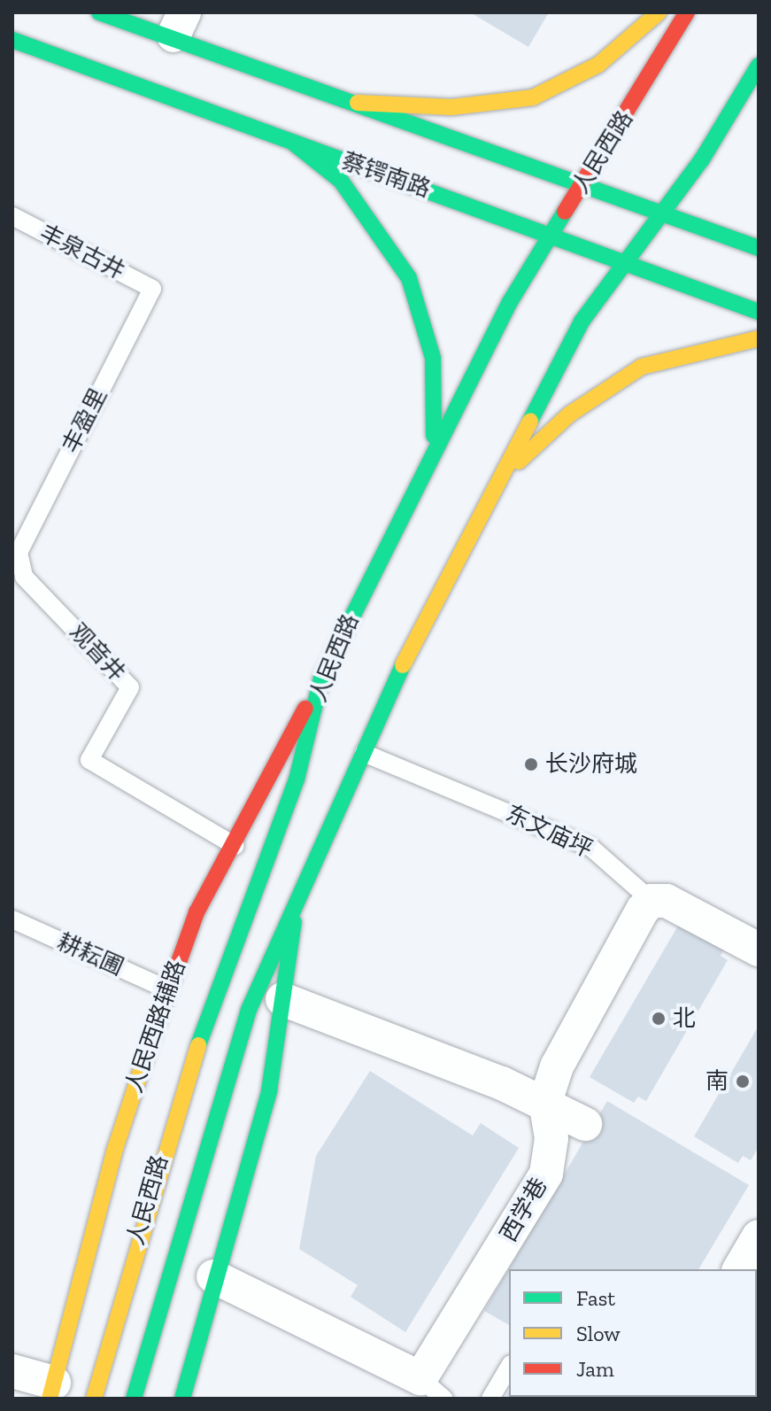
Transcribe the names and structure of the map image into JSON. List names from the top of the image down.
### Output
{
  "streets": {
    "main road": ["人民西路", "蔡锷南路", "人民西路辅路"],
    "street": ["东文庙坪", "西学巷"],
    "lane": [
      "丰泉古井",
      "丰盈里",
      "观音井",
      "耕耘圃"
    ]
  },
  "crossings": [
    ["人民西路", "蔡锷南路"],
    ["人民西路", "东文庙坪"],
    ["人民西路", "人民西路辅路"],
    ["丰泉古井", "丰盈里"],
    ["丰盈里", "观音井"],
    ["观音井", "人民西路辅路"],
    ["东文庙坪", "西学巷"],
    ["耕耘圃", "人民西路辅路"]
  ],
  "places": ["长沙府城", "北", "南"],
  "legend": ["Fast", "Slow", "Jam"]
}
